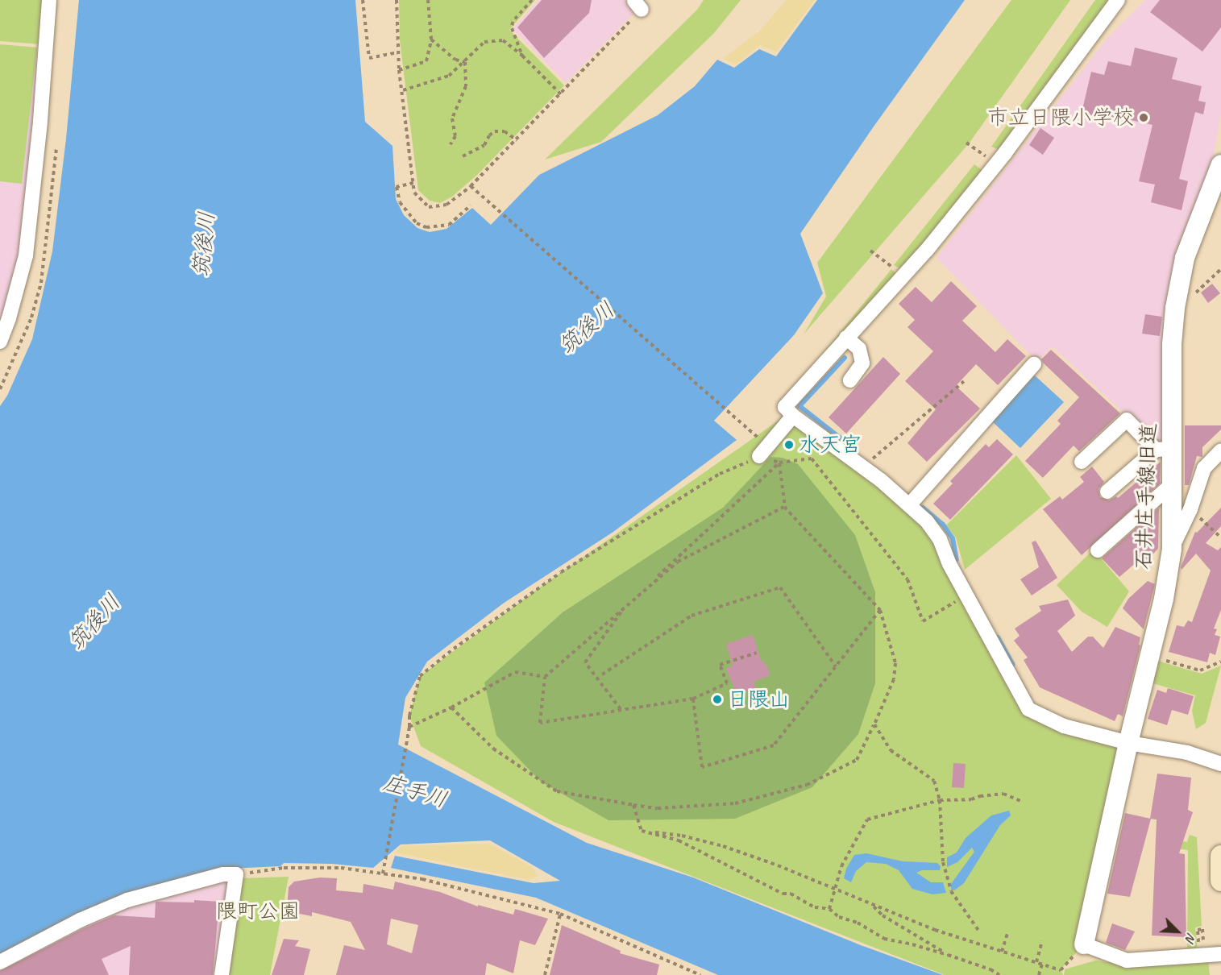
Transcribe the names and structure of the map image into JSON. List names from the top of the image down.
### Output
{
  "streets": {
    "street": ["石井庄手線旧道"]
  },
  "water": ["筑後川", "庄手川"],
  "parks": ["隈町公園"],
  "places": ["市立日隈小学校", "水天宮", "日隈山"],
  "north": "bottom right"
}
